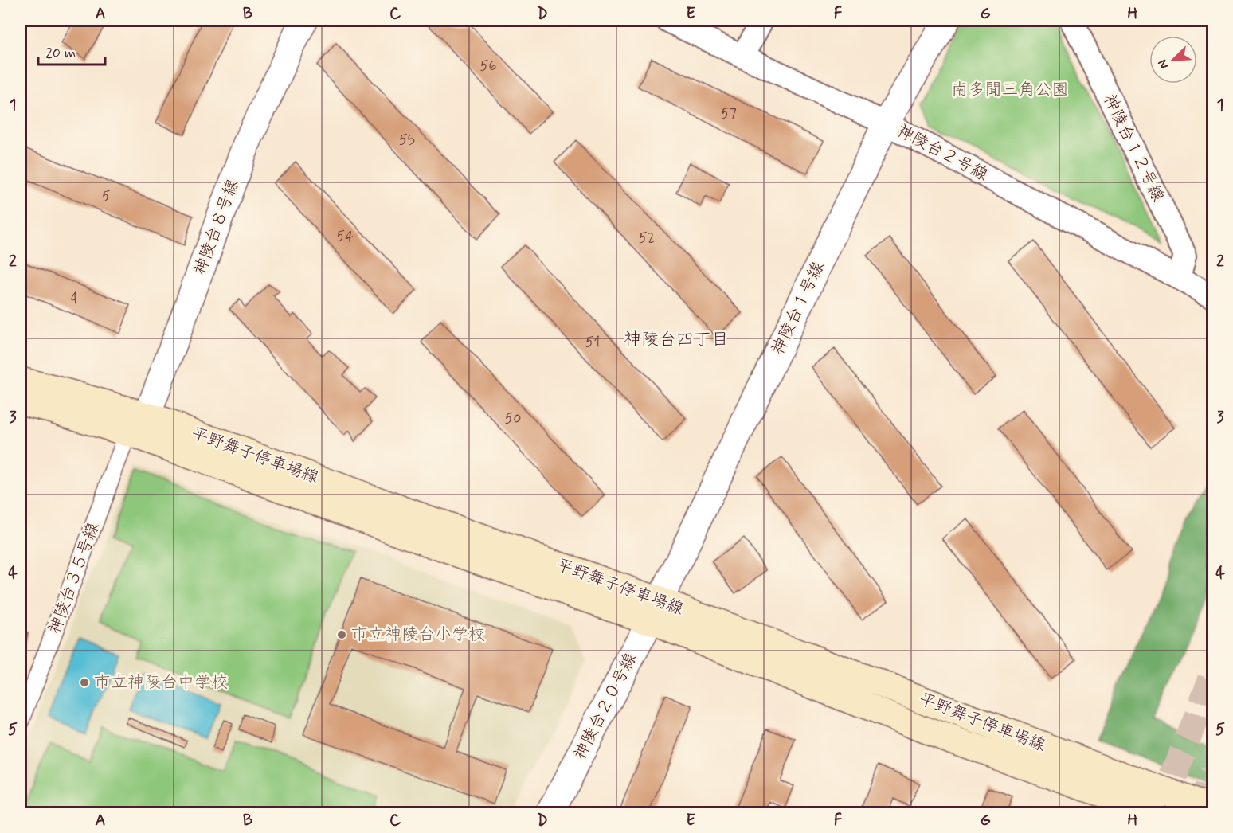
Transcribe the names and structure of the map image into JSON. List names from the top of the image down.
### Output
{
  "streets": {
    "main road": ["平野舞子停車場線"],
    "street": [
      "神陵台１２号線",
      "神陵台２号線",
      "神陵台８号線",
      "神陵台１号線",
      "神陵台３５号線",
      "神陵台２０号線"
    ]
  },
  "crossings": [
    ["神陵台１２号線", "神陵台２号線"],
    ["神陵台２号線", "神陵台１号線"],
    ["神陵台８号線", "平野舞子停車場線"],
    ["神陵台８号線", "神陵台３５号線"],
    ["神陵台１号線", "平野舞子停車場線"],
    ["神陵台１号線", "神陵台２０号線"],
    ["平野舞子停車場線", "神陵台３５号線"],
    ["平野舞子停車場線", "神陵台２０号線"]
  ],
  "districts": ["神陵台四丁目"],
  "parks": ["南多聞三角公園"],
  "places": ["市立神陵台小学校", "市立神陵台中学校"],
  "house_numbers": [
    "56",
    "57",
    "55",
    "5",
    "54",
    "52",
    "4",
    "51",
    "50"
  ],
  "scale_bar": "20 m",
  "north": "bottom left",
  "grid": {
    "columns": [
      "A",
      "B",
      "C",
      "D",
      "E",
      "F",
      "G",
      "H"
    ],
    "rows": [
      "1",
      "2",
      "3",
      "4",
      "5"
    ]
  }
}
